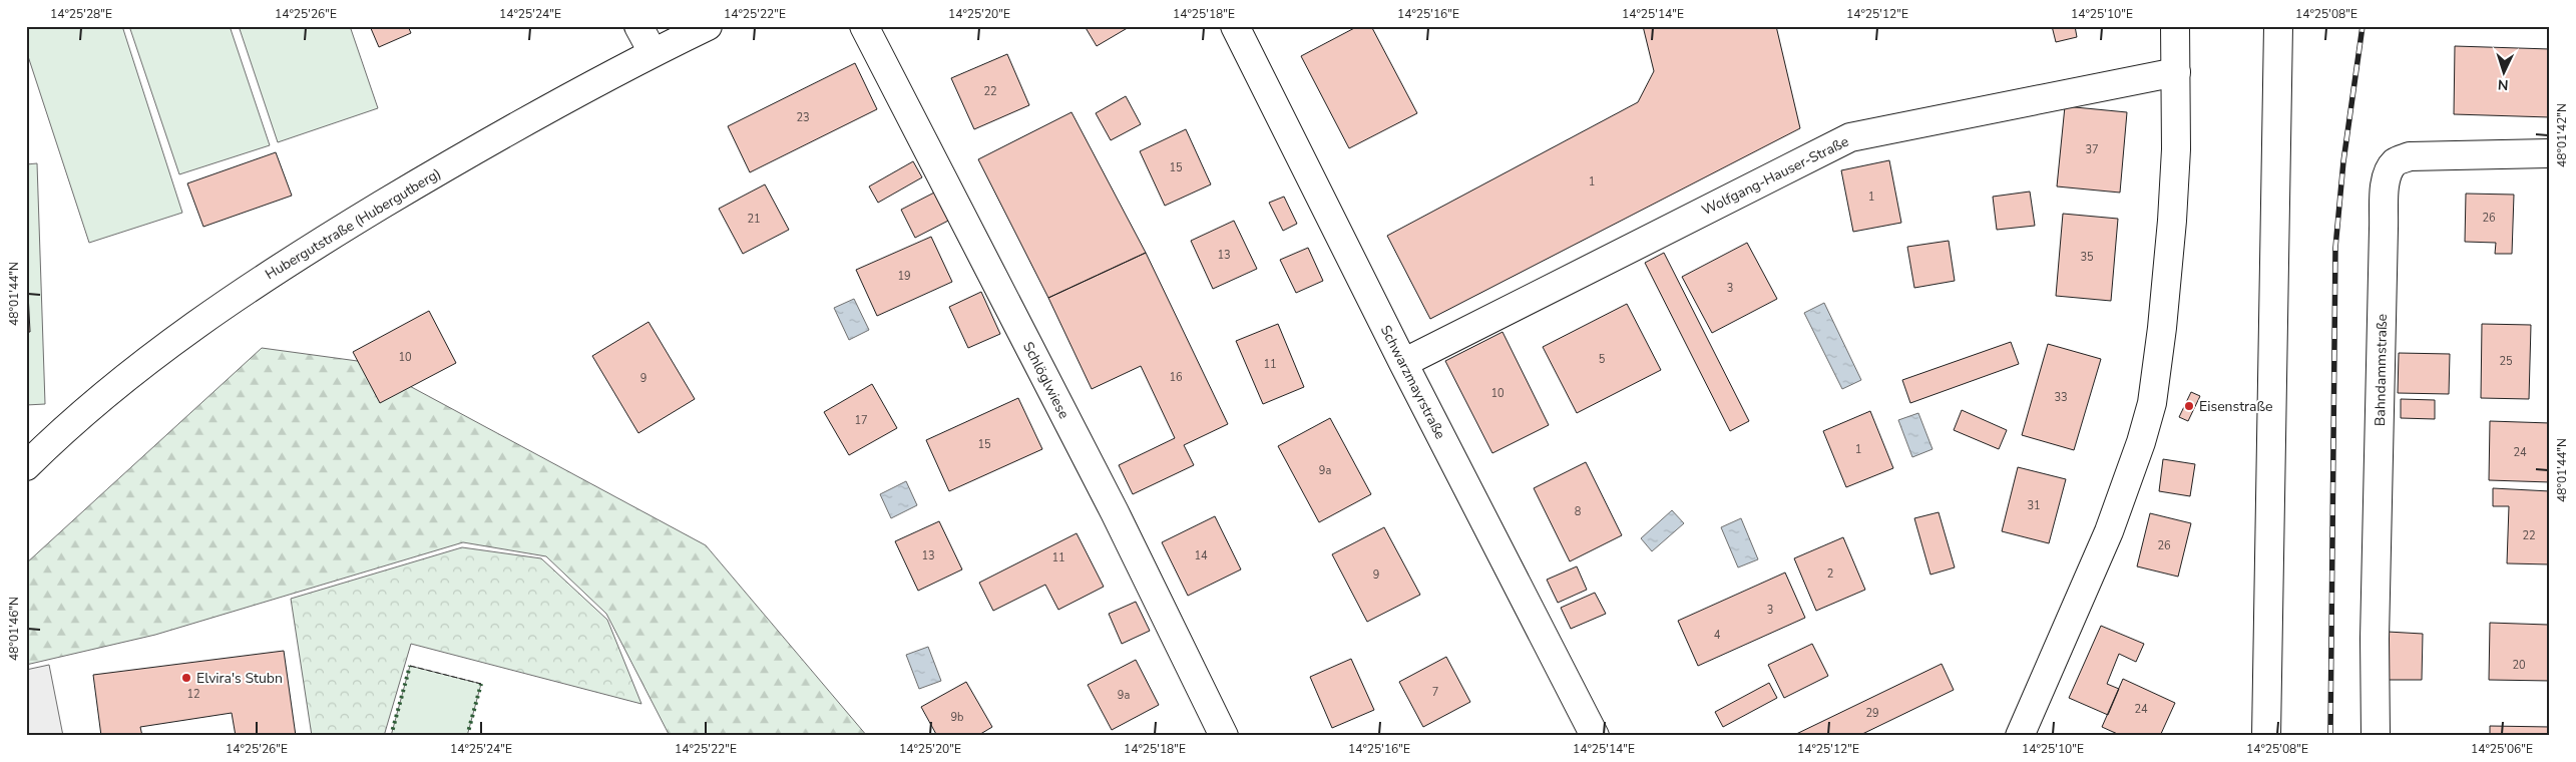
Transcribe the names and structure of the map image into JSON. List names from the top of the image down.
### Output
{
  "streets": {
    "street": [
      "Wolfgang-Hauser-Straße",
      "Hubergutstraße (Hubergutberg)",
      "Bahndammstraße",
      "Schlöglwiese",
      "Schwarzmayrstraße"
    ]
  },
  "crossings": [
    ["Wolfgang-Hauser-Straße", "Schwarzmayrstraße"]
  ],
  "places": ["Eisenstraße", "Elvira's Stubn"],
  "house_numbers": [
    "22",
    "23",
    "37",
    "15",
    "1",
    "1",
    "26",
    "21",
    "13",
    "35",
    "19",
    "3",
    "10",
    "5",
    "25",
    "11",
    "16",
    "9",
    "10",
    "33",
    "17",
    "15",
    "1",
    "24",
    "9a",
    "31",
    "8",
    "22",
    "26",
    "13",
    "14",
    "11",
    "2",
    "9",
    "3",
    "4",
    "20",
    "7",
    "12",
    "9a",
    "24",
    "29",
    "9b"
  ],
  "north": "bottom",
  "coordinates": [
    "14°25'28\"E",
    "14°25'26\"E",
    "14°25'24\"E",
    "14°25'22\"E",
    "14°25'20\"E",
    "14°25'18\"E",
    "14°25'16\"E",
    "14°25'14\"E",
    "14°25'12\"E",
    "14°25'10\"E",
    "14°25'08\"E",
    "48°01'42\"N",
    "48°01'44\"N",
    "48°01'46\"N",
    "14°25'06\"E"
  ]
}
